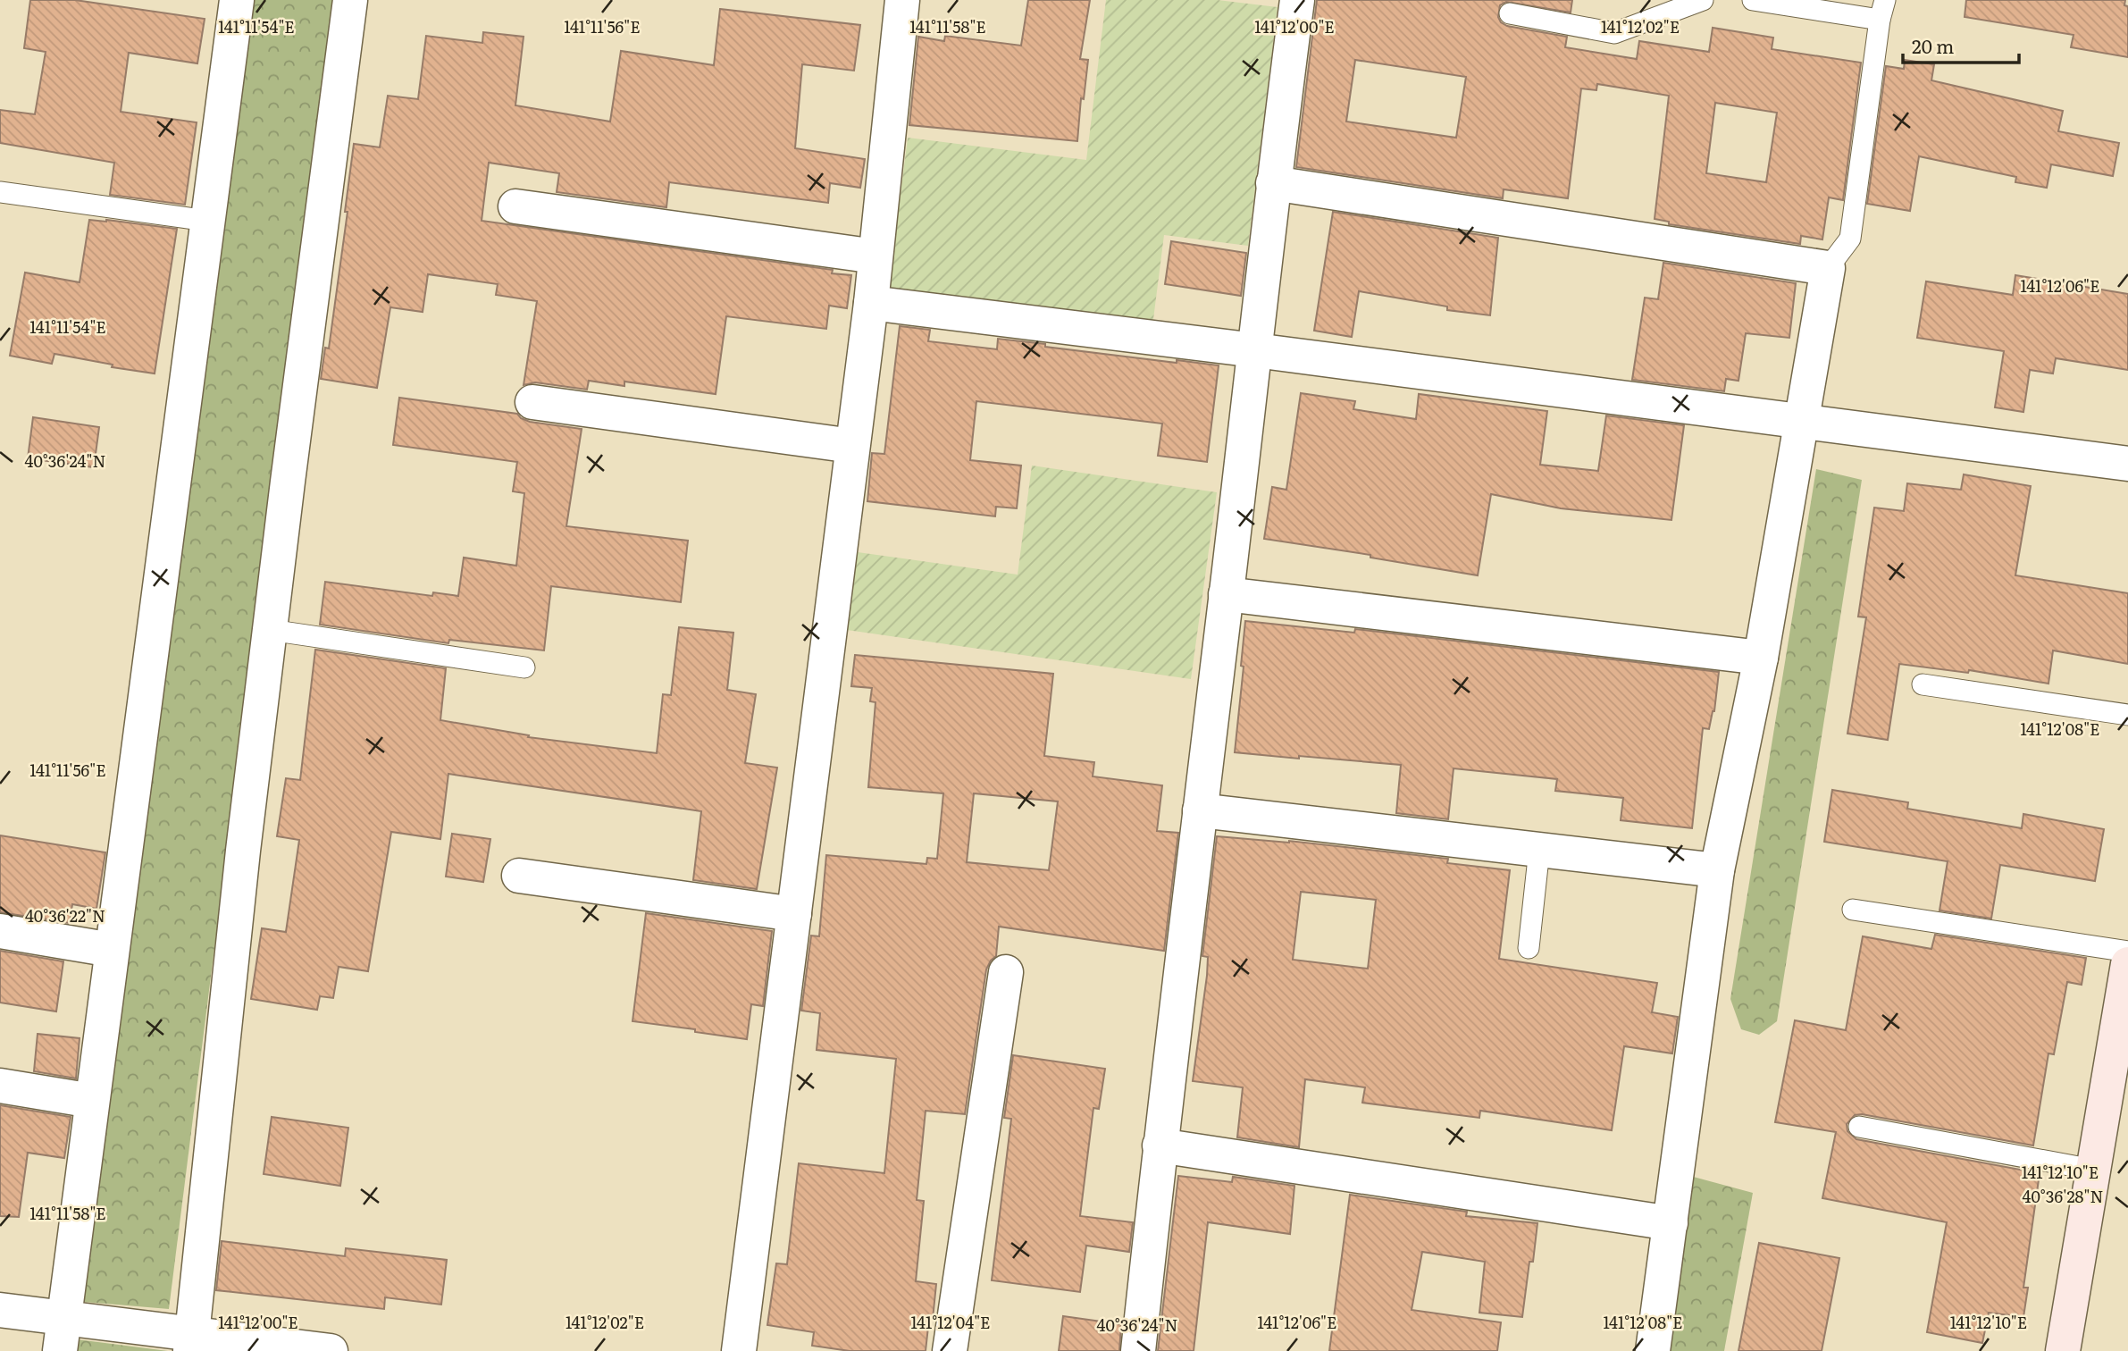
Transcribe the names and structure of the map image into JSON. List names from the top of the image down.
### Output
{
  "scale_bar": "20 m",
  "coordinates": [
    "141°11'54\"E",
    "141°11'56\"E",
    "141°12'00\"E",
    "141°12'02\"E",
    "141°11'58\"E",
    "141°12'06\"E",
    "40°36'24\"N",
    "141°12'08\"E",
    "40°36'22\"N",
    "141°12'10\"E",
    "40°36'28\"N",
    "141°12'04\"E"
  ]
}
